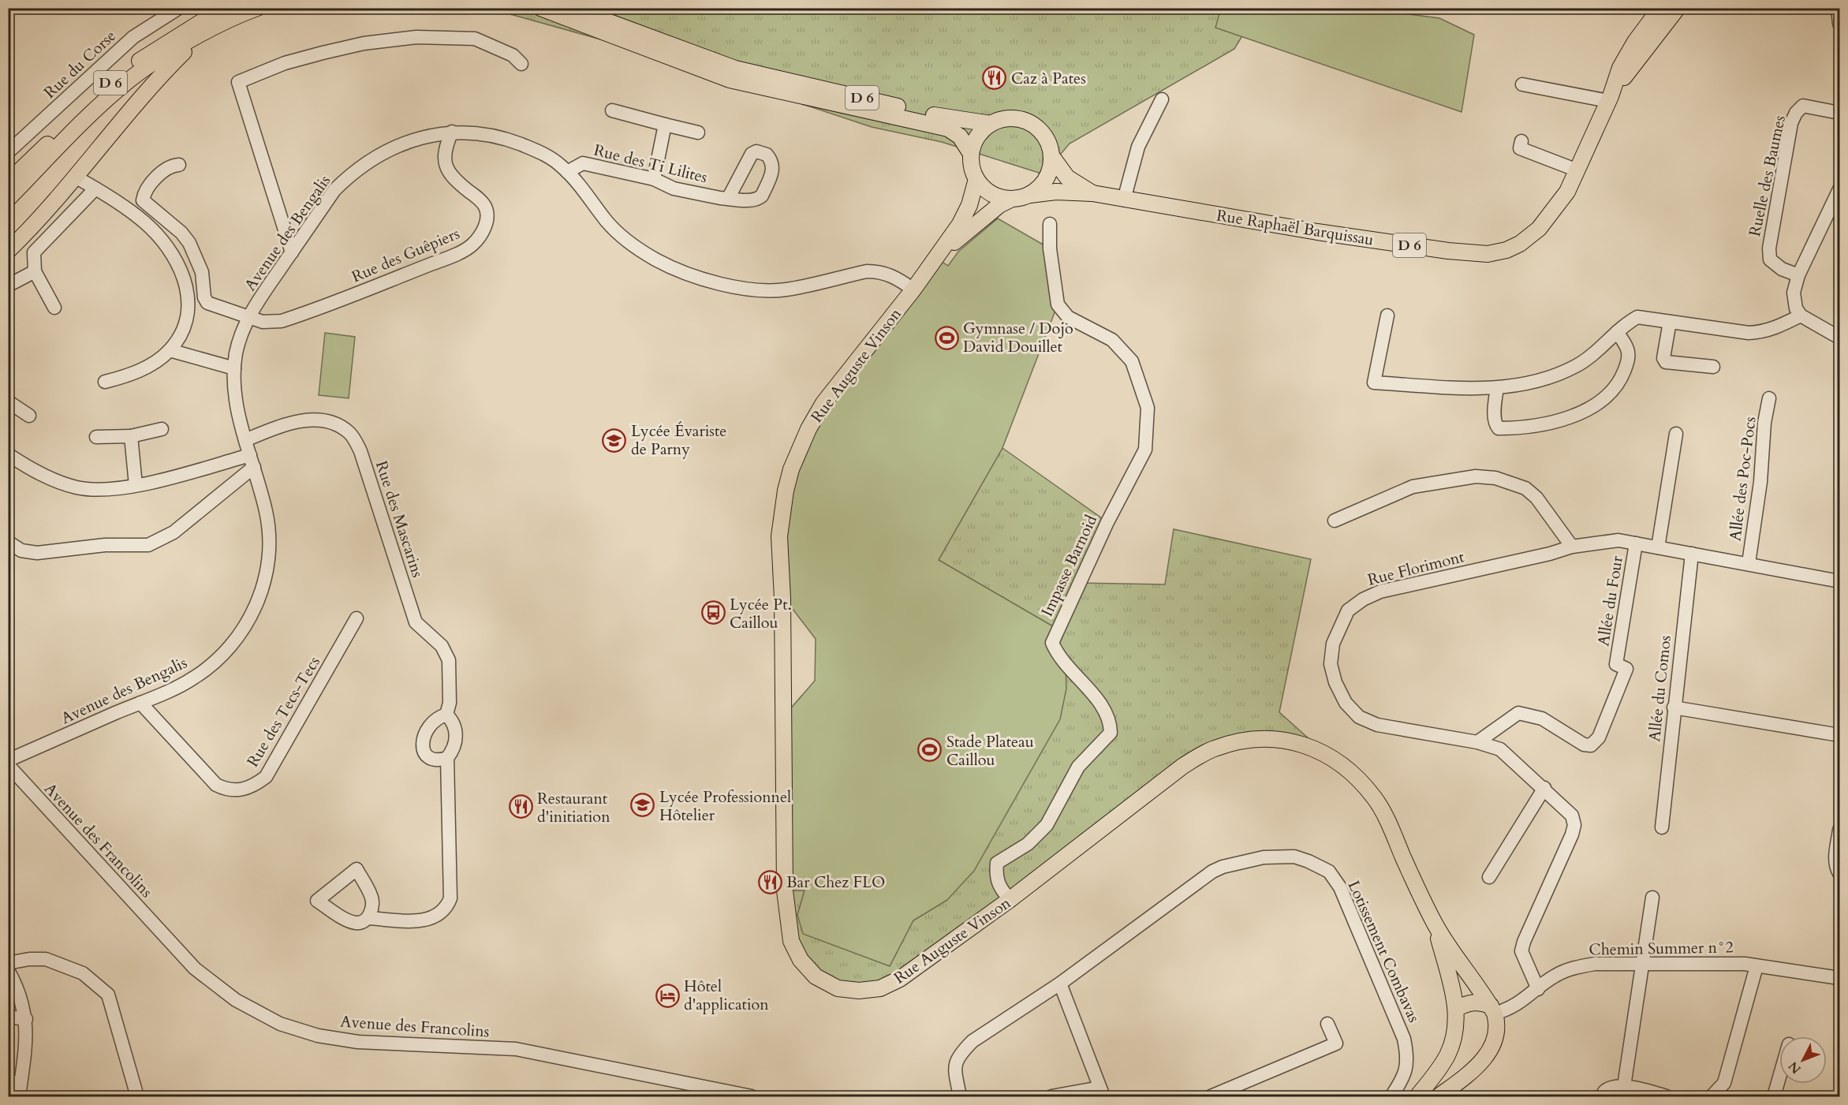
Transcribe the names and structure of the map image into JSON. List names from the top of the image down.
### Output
{
  "streets": {
    "main road": ["D 6", "Rue Raphaël Barquissau", "Rue Auguste Vinson"],
    "street": [
      "Rue du Corse",
      "Rue des Ti Lilites",
      "Ruelle des Baumes",
      "Avenue des Bengalis",
      "Rue des Guêpiers",
      "Allée des Poc-Pocs",
      "Rue des Mascarins",
      "Impasse Barnoid",
      "Rue Florimont",
      "Allée du Four",
      "Allée du Comos",
      "Rue des Tecs-Tecs",
      "Avenue des Francolins",
      "Chemin Summer n°2",
      "Lotissement Combavas"
    ]
  },
  "crossings": [
    ["D 6", "Rue Raphaël Barquissau"],
    ["D 6", "Rue Auguste Vinson"],
    ["Rue des Ti Lilites", "Avenue des Bengalis"],
    ["Rue Raphaël Barquissau", "Rue Auguste Vinson"],
    ["Avenue des Bengalis", "Rue des Guêpiers"],
    ["Avenue des Bengalis", "Rue Auguste Vinson"],
    ["Avenue des Bengalis", "Rue des Mascarins"],
    ["Avenue des Bengalis", "Rue des Tecs-Tecs"],
    ["Rue Auguste Vinson", "Impasse Barnoid"],
    ["Rue Auguste Vinson", "Chemin Summer n°2"],
    ["Allée des Poc-Pocs", "Rue Florimont"],
    ["Rue Florimont", "Allée du Four"],
    ["Rue Florimont", "Allée du Comos"],
    ["Rue Florimont", "Chemin Summer n°2"]
  ],
  "places": {
    "restaurant": ["Caz à Pates", "Restaurant d'initiation", "Bar Chez FLO"],
    "sports": ["Gymnase / Dojo David Douillet", "Stade Plateau Caillou"],
    "school or university": ["Lycée Évariste de Parny", "Lycée Professionnel Hôtelier"],
    "bus stop": ["Lycée Pt. Caillou"],
    "hotel": ["Hôtel d'application"]
  },
  "north": "bottom left"
}
